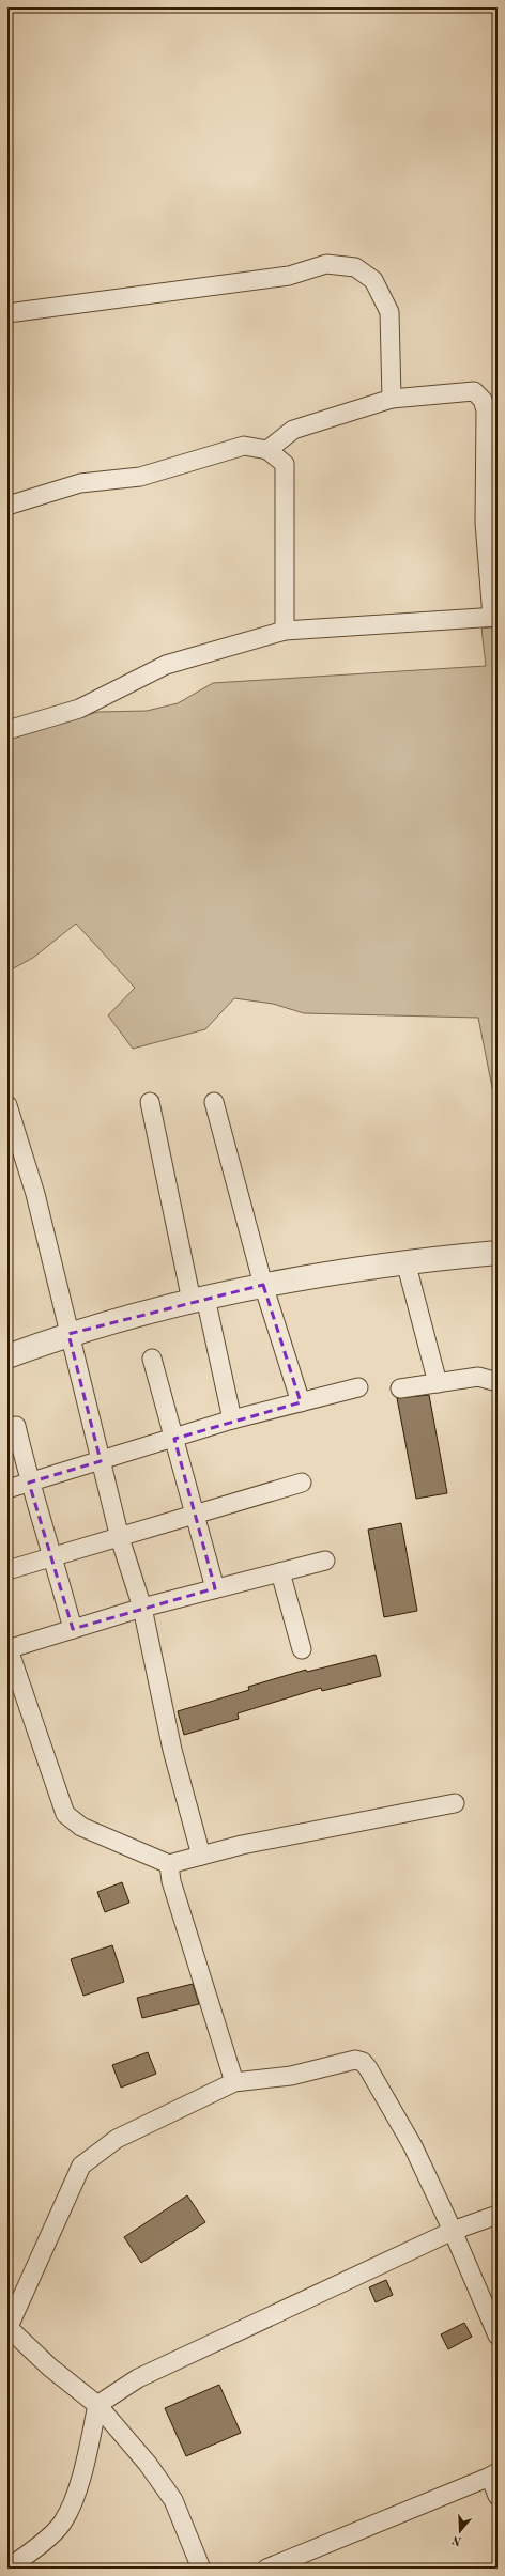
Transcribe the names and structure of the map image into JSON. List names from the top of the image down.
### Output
{
  "north": "bottom"
}
